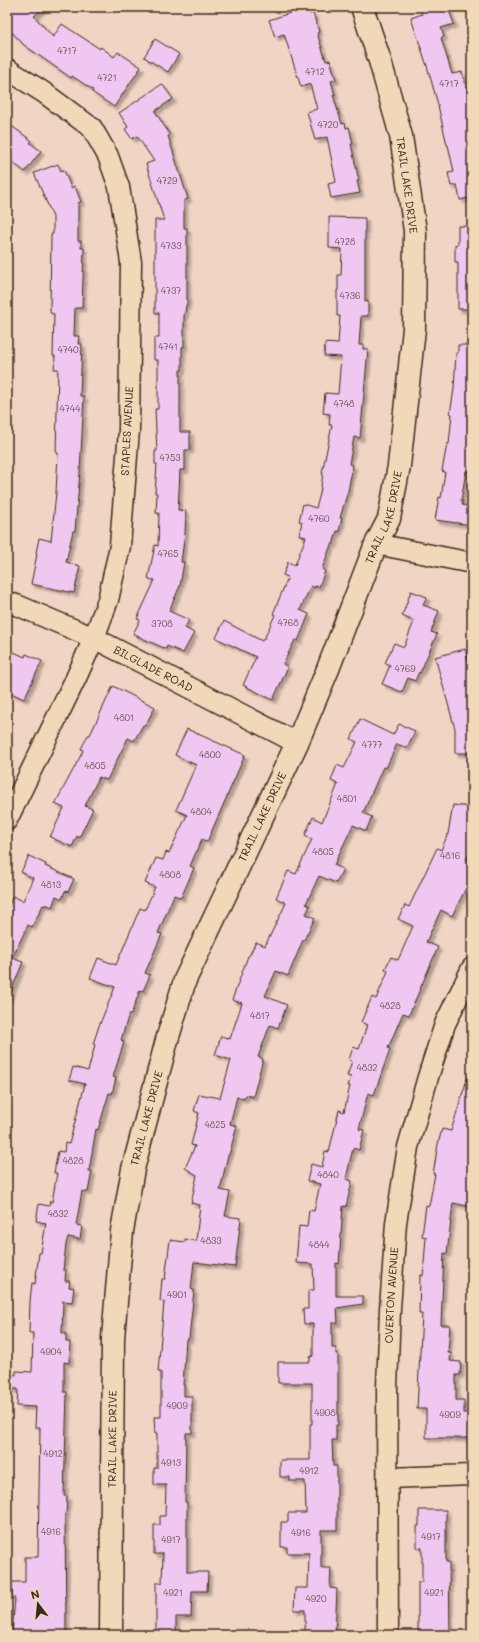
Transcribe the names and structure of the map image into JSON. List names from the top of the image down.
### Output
{
  "streets": {
    "street": [
      "TRAIL LAKE DRIVE",
      "STAPLES AVENUE",
      "BILGLADE ROAD",
      "OVERTON AVENUE"
    ]
  },
  "crossings": [
    ["TRAIL LAKE DRIVE", "BILGLADE ROAD"],
    ["STAPLES AVENUE", "BILGLADE ROAD"]
  ],
  "house_numbers": [
    "4717",
    "4712",
    "4721",
    "4717",
    "4720",
    "4729",
    "4728",
    "4733",
    "4737",
    "4736",
    "4741",
    "4740",
    "4748",
    "4744",
    "4753",
    "4760",
    "4765",
    "4768",
    "3708",
    "4769",
    "4801",
    "4777",
    "4800",
    "4805",
    "4801",
    "4804",
    "4805",
    "4816",
    "4808",
    "4813",
    "4828",
    "4817",
    "4832",
    "4825",
    "4828",
    "4840",
    "4832",
    "4833",
    "4844",
    "4901",
    "4904",
    "4909",
    "4908",
    "4909",
    "4912",
    "4913",
    "4912",
    "4916",
    "4916",
    "4917",
    "4917",
    "4921",
    "4921",
    "4920"
  ],
  "north": "top"
}
